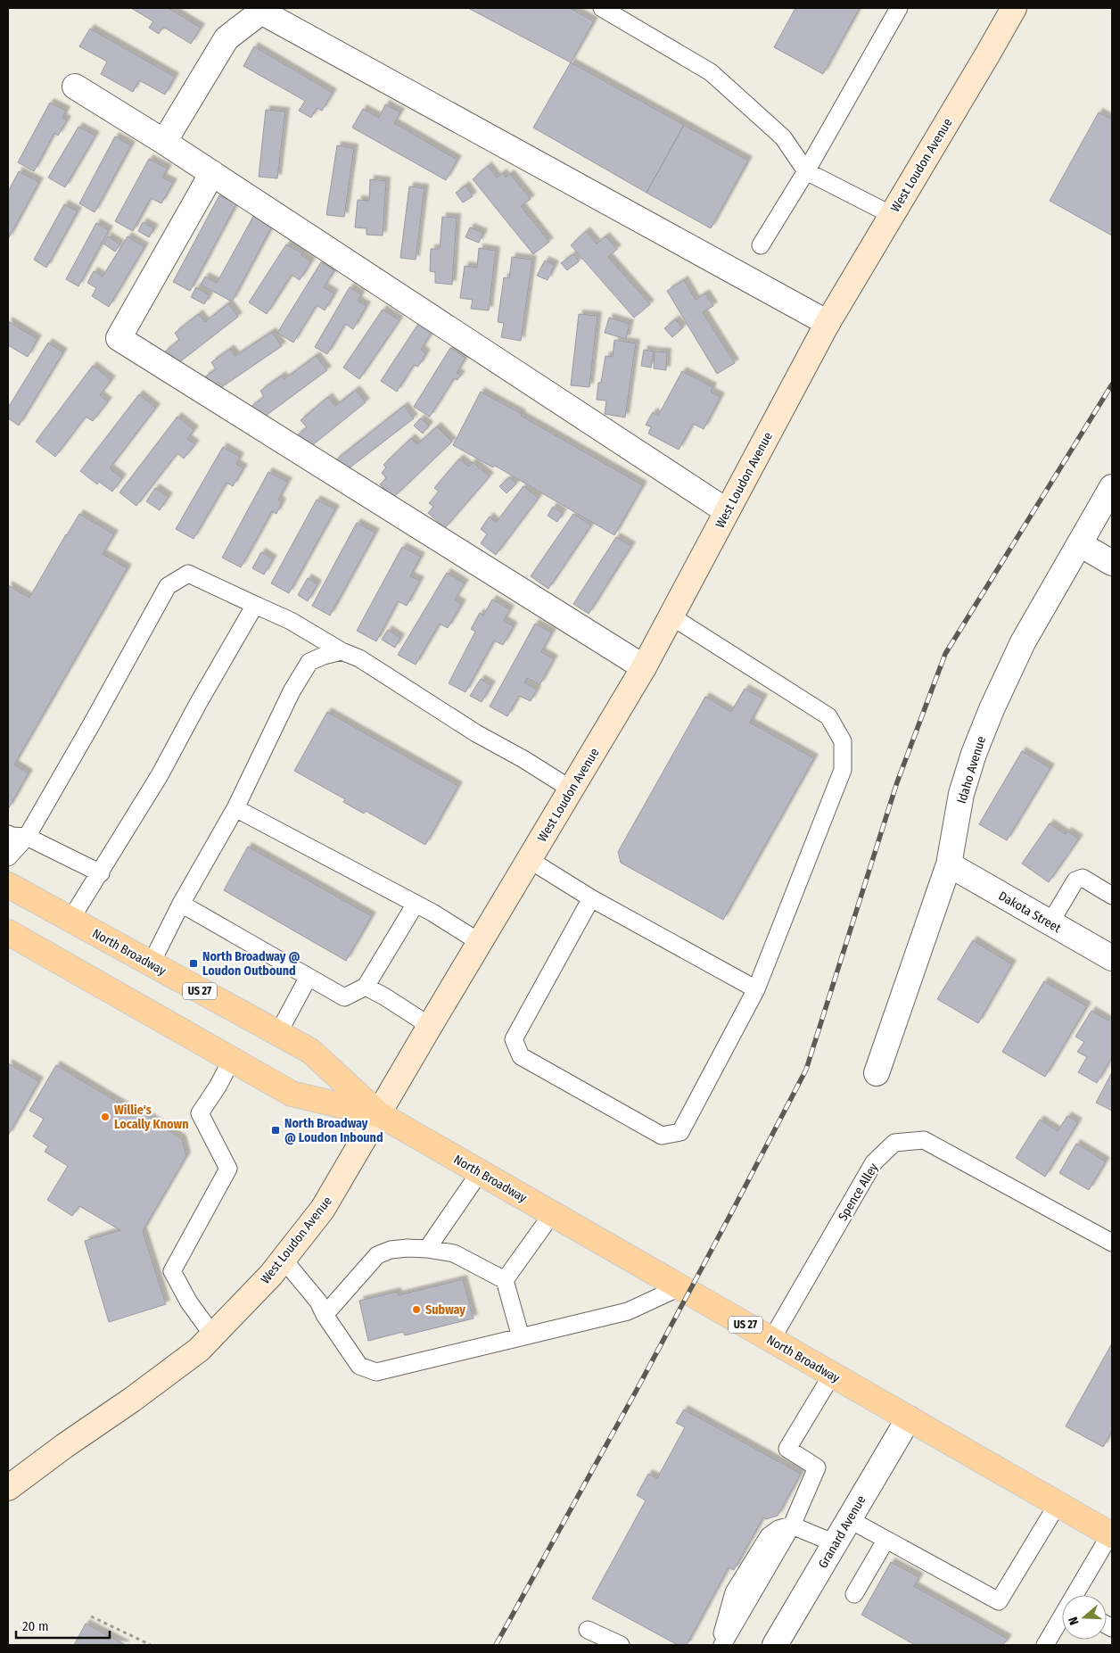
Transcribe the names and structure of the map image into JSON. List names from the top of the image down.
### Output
{
  "streets": {
    "main road": ["West Loudon Avenue", "North Broadway", "US 27"],
    "street": ["Idaho Avenue", "Dakota Street", "Granard Avenue"],
    "lane": ["Spence Alley"]
  },
  "crossings": [
    ["West Loudon Avenue", "North Broadway"],
    ["Idaho Avenue", "Dakota Street"],
    ["North Broadway", "Spence Alley"],
    ["North Broadway", "Granard Avenue"]
  ],
  "places": {
    "transit": ["North Broadway @ Loudon Outbound", "North Broadway @ Loudon Inbound"],
    "other": ["Willie's Locally Known", "Subway"]
  },
  "scale_bar": "20 m",
  "north": "left"
}
